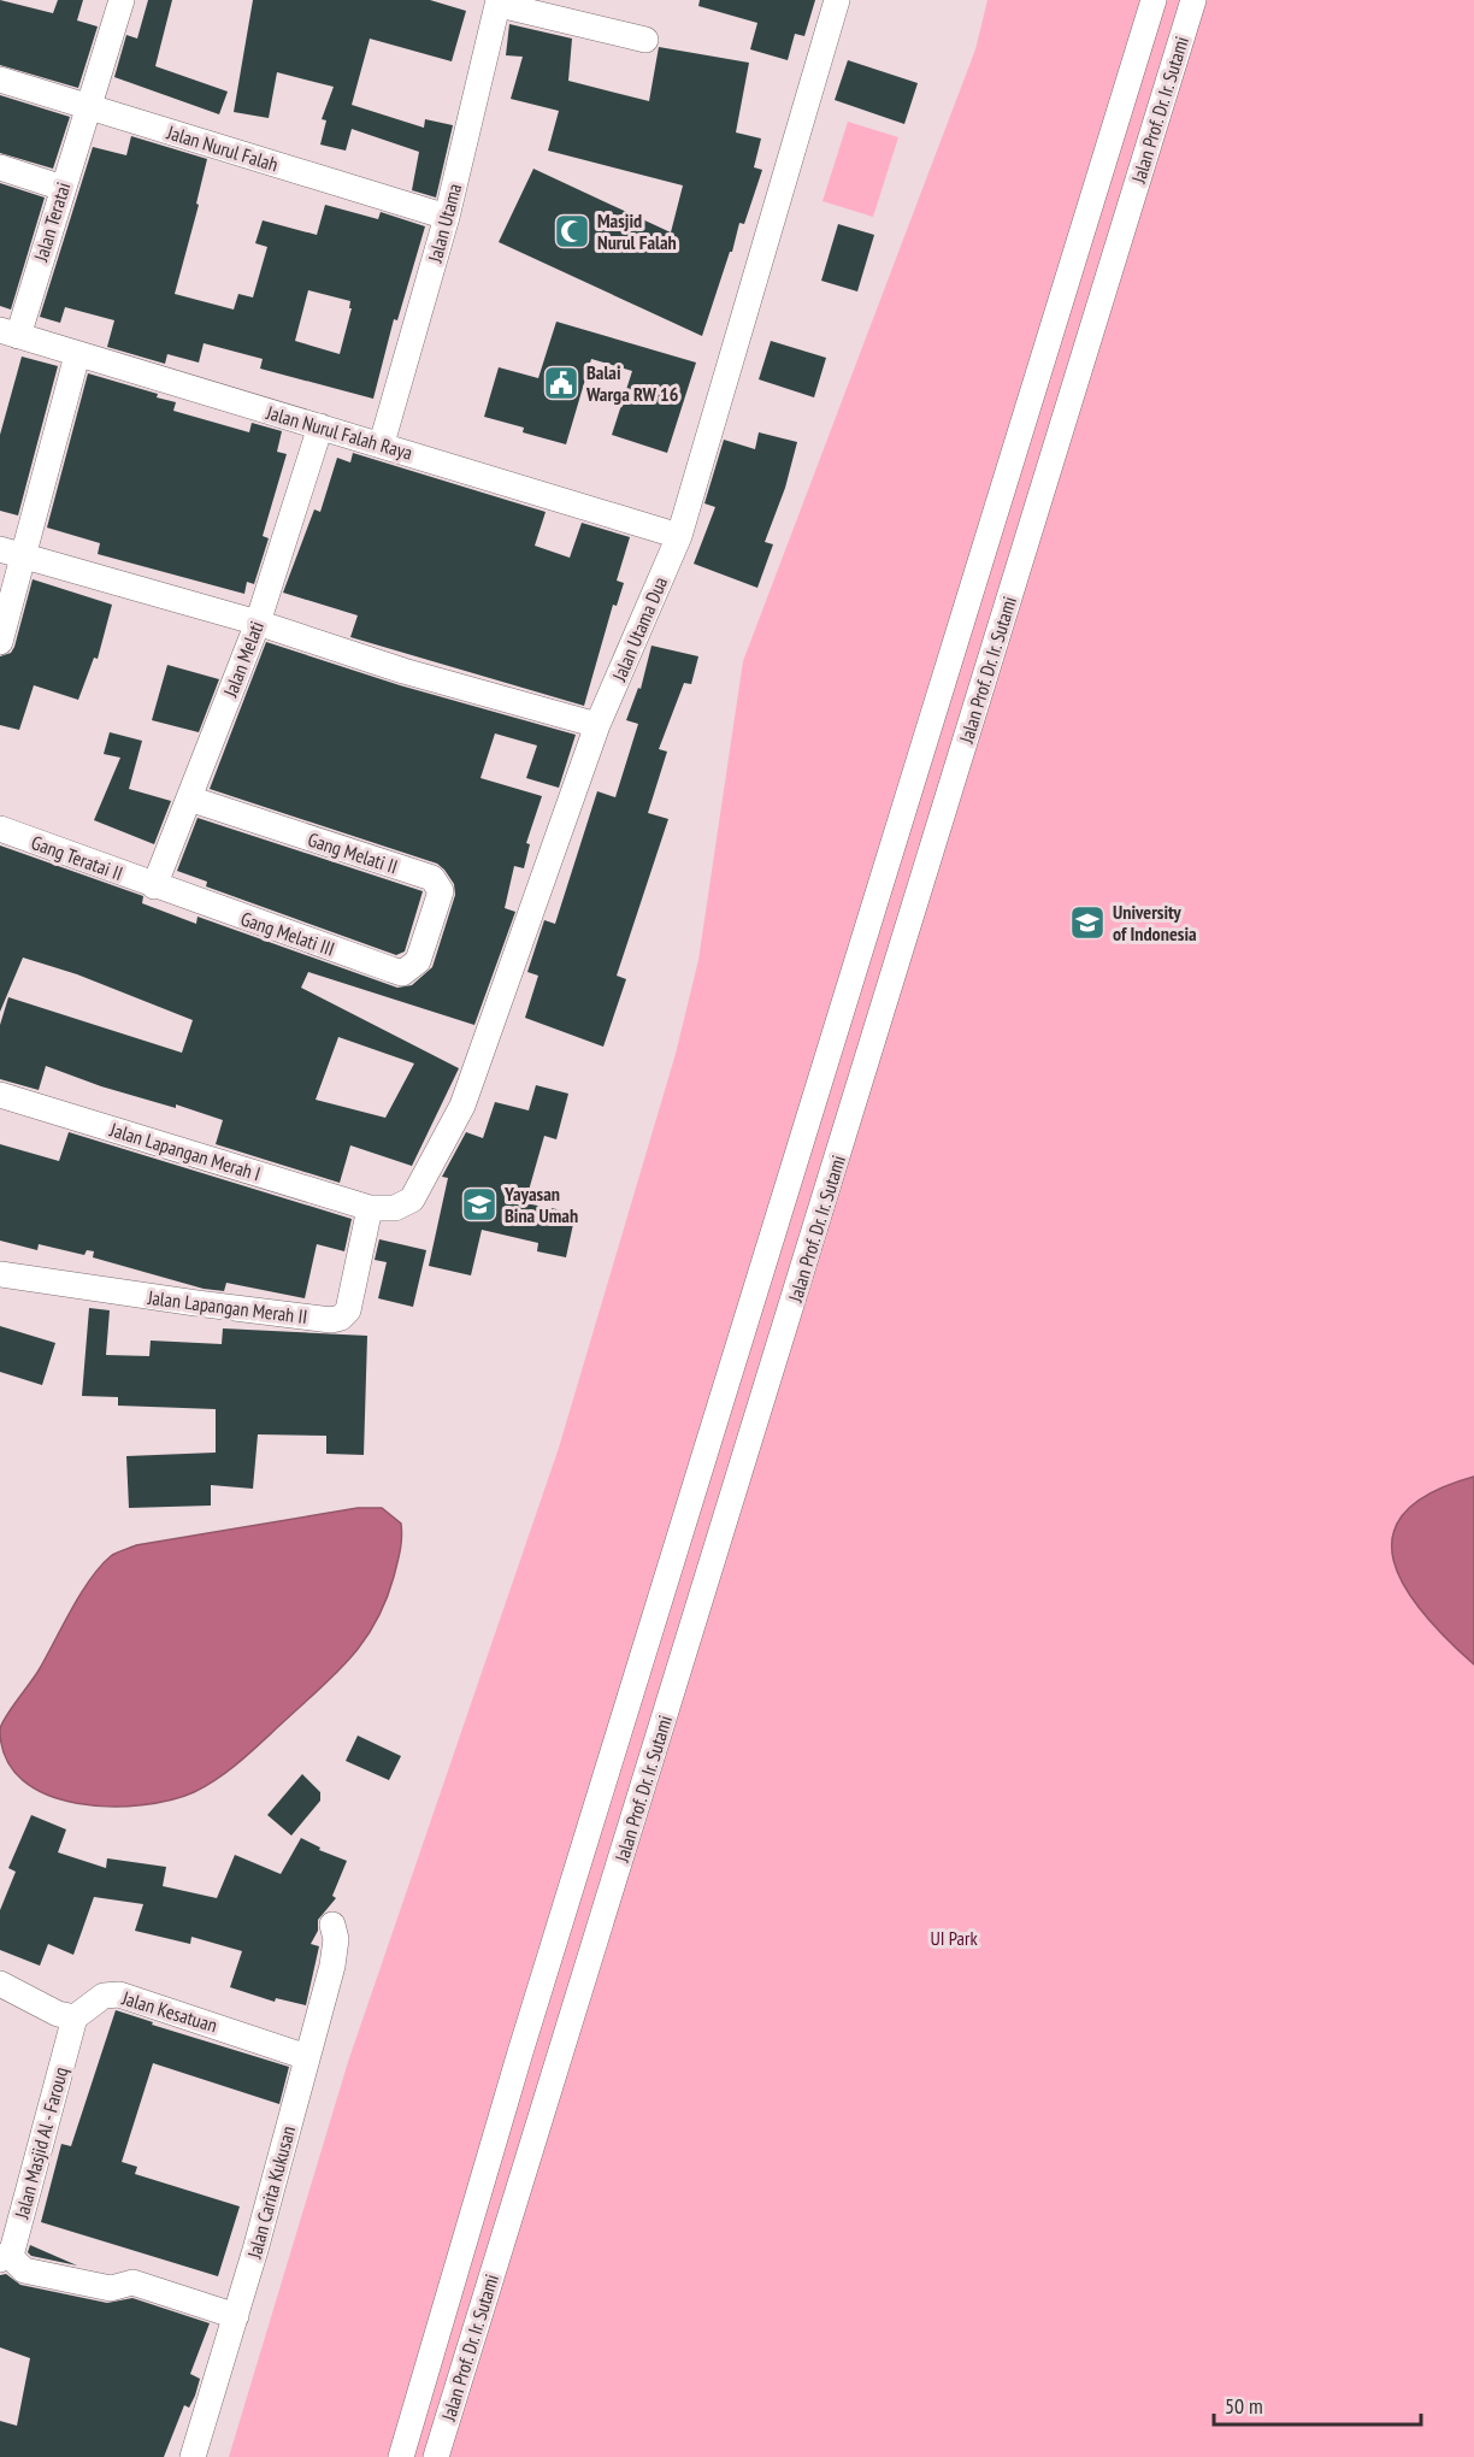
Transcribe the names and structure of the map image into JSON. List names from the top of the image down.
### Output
{
  "streets": {
    "street": [
      "Jalan Prof. Dr. Ir. Sutami",
      "Jalan Nurul Falah",
      "Jalan Teratai",
      "Jalan Utama",
      "Jalan Nurul Falah Raya",
      "Jalan Utama Dua",
      "Jalan Melati",
      "Gang Melati II",
      "Gang Teratai II",
      "Gang Melati III",
      "Jalan Lapangan Merah I",
      "Jalan Lapangan Merah II",
      "Jalan Kesatuan",
      "Jalan Masjid Al - Farouq",
      "Jalan Carita Kukusan"
    ]
  },
  "crossings": [
    ["Jalan Nurul Falah", "Jalan Teratai"],
    ["Jalan Nurul Falah", "Jalan Utama"],
    ["Jalan Teratai", "Jalan Nurul Falah Raya"],
    ["Jalan Utama", "Jalan Nurul Falah Raya"],
    ["Jalan Nurul Falah Raya", "Jalan Utama Dua"],
    ["Jalan Nurul Falah Raya", "Jalan Melati"],
    ["Jalan Utama Dua", "Jalan Lapangan Merah I"],
    ["Jalan Utama Dua", "Jalan Lapangan Merah II"],
    ["Jalan Melati", "Gang Melati II"],
    ["Jalan Melati", "Gang Teratai II"],
    ["Jalan Melati", "Gang Melati III"],
    ["Gang Melati II", "Gang Melati III"],
    ["Gang Teratai II", "Gang Melati III"],
    ["Jalan Lapangan Merah I", "Jalan Lapangan Merah II"],
    ["Jalan Kesatuan", "Jalan Masjid Al - Farouq"],
    ["Jalan Kesatuan", "Jalan Carita Kukusan"]
  ],
  "parks": ["UI Park"],
  "places": {
    "mosque": ["Masjid Nurul Falah"],
    "public building": ["Balai Warga RW 16"],
    "school or university": ["University of Indonesia", "Yayasan Bina Umah"]
  },
  "scale_bar": "50 m"
}
